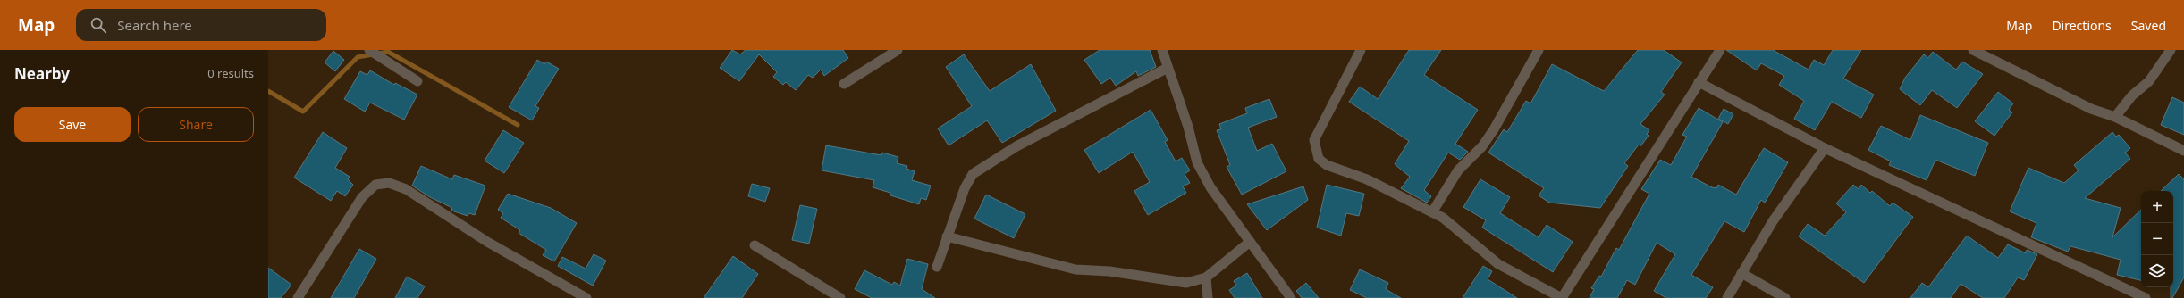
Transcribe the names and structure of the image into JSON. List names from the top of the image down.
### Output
{
  "page": {
    "header": "Map",
    "search": "Search here",
    "nav": ["Map", "Directions", "Saved"],
    "heading": ["Nearby", "0 results"],
    "buttons": ["Save", "Share"],
    "map_buttons": ["+", "−"]
  }
}
